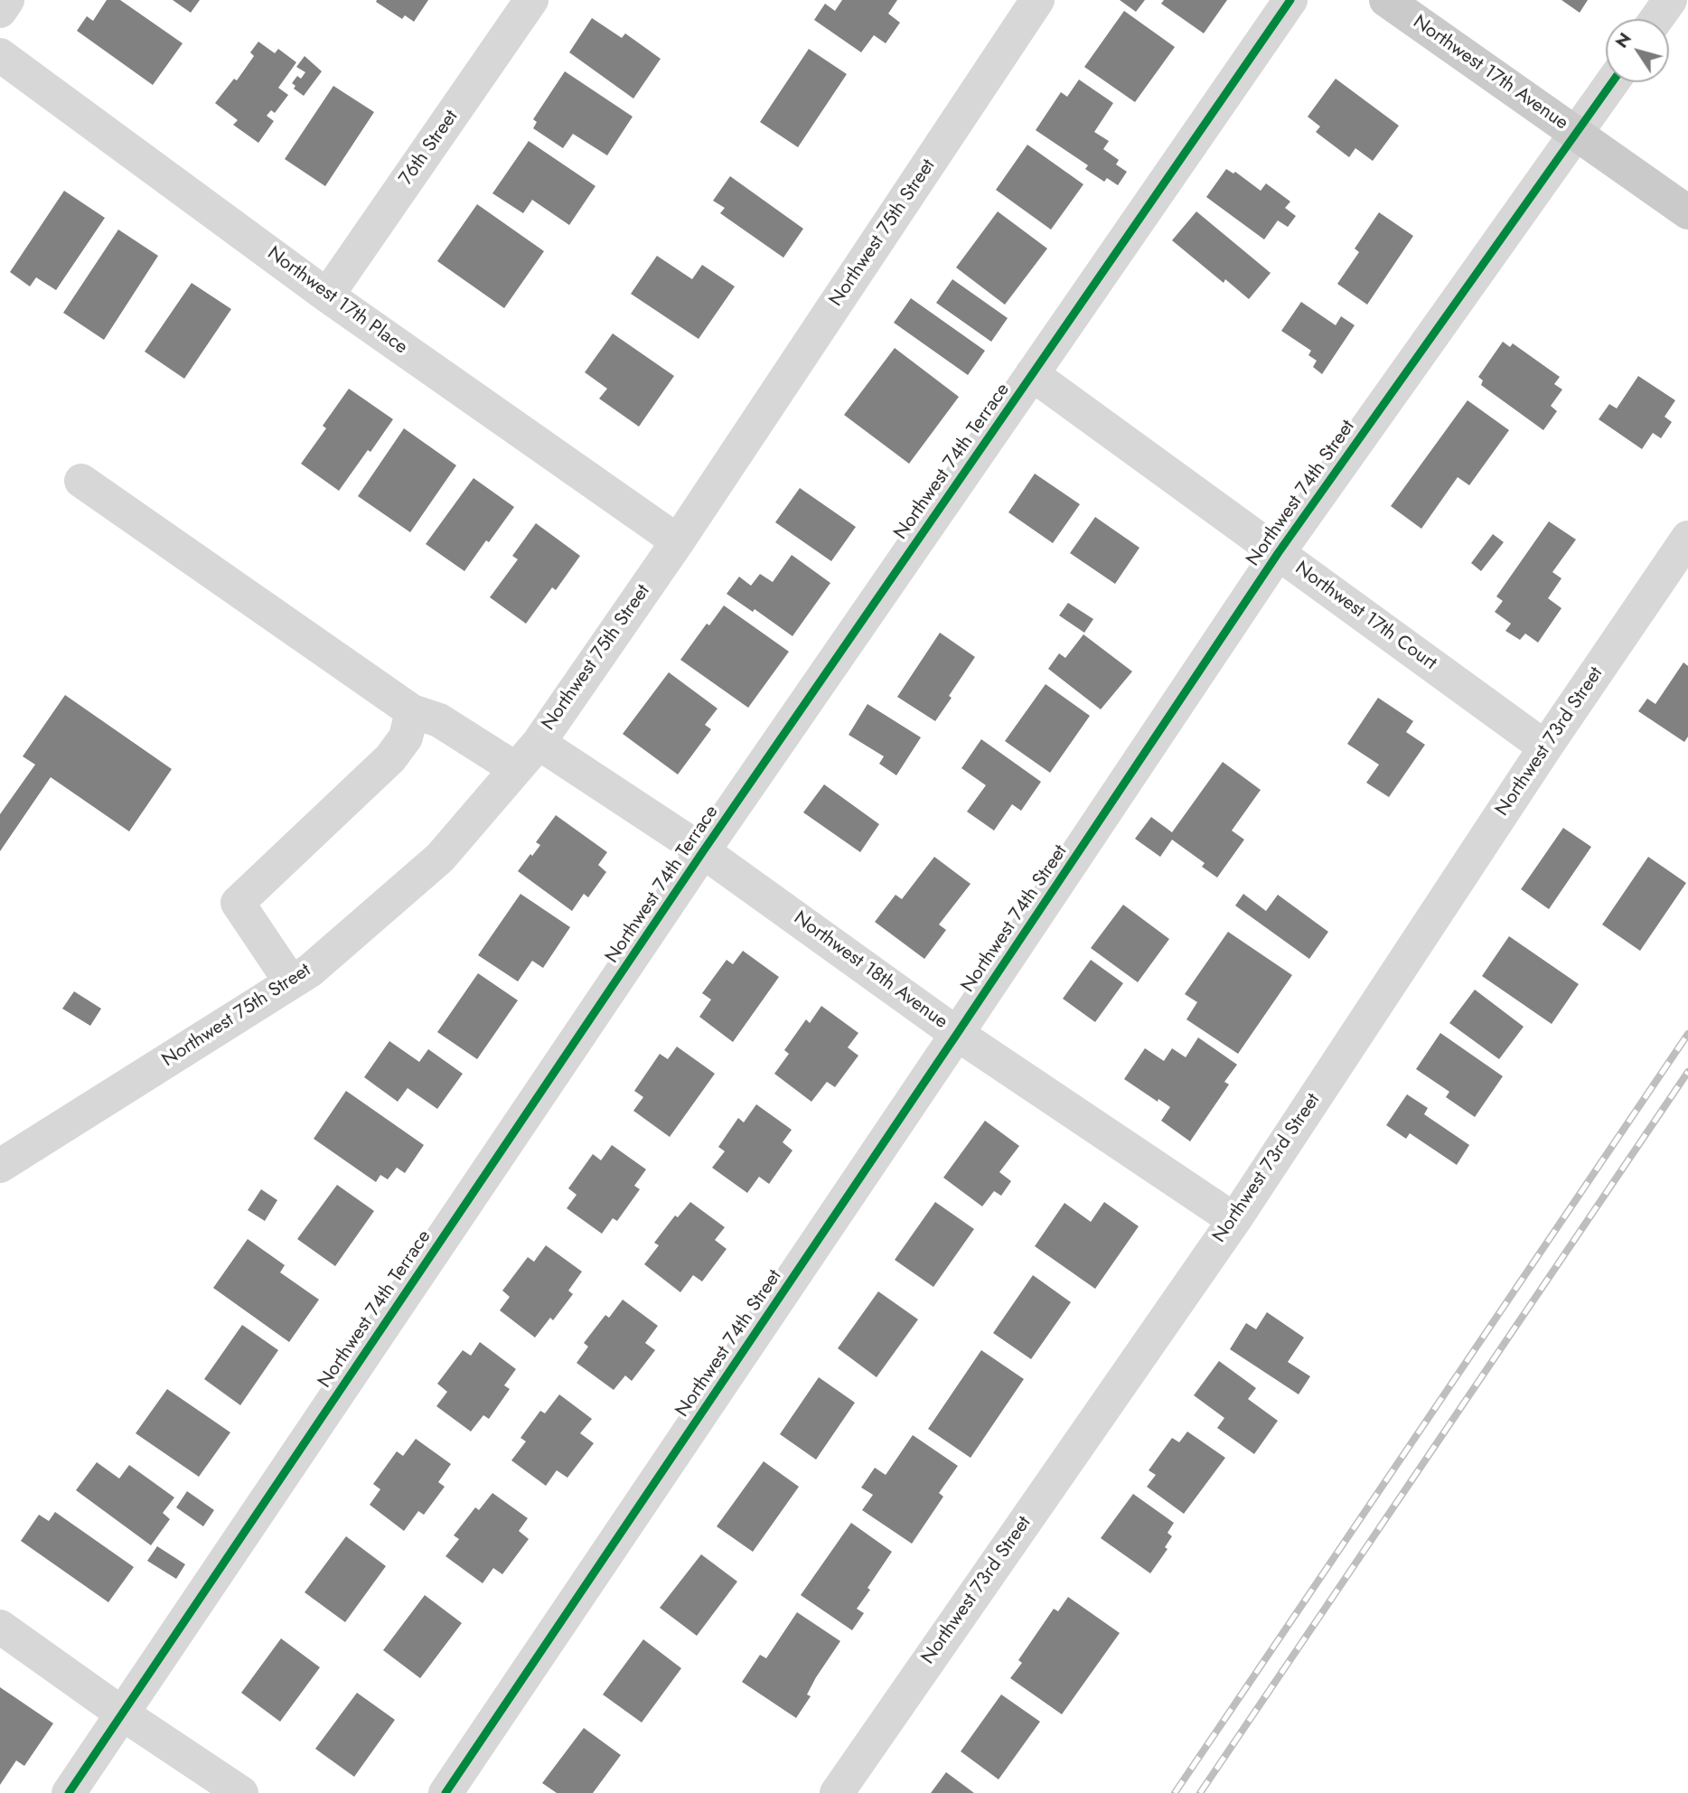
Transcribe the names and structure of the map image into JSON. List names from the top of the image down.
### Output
{
  "streets": {
    "main road": ["Northwest 17th Avenue"],
    "street": [
      "76th Street",
      "Northwest 75th Street",
      "Northwest 17th Place",
      "Northwest 74th Terrace",
      "Northwest 74th Street",
      "Northwest 17th Court",
      "Northwest 73rd Street",
      "Northwest 18th Avenue"
    ]
  },
  "crossings": [
    ["Northwest 17th Avenue", "Northwest 74th Street"],
    ["76th Street", "Northwest 17th Place"],
    ["Northwest 75th Street", "Northwest 17th Place"],
    ["Northwest 75th Street", "Northwest 18th Avenue"],
    ["Northwest 74th Terrace", "Northwest 17th Court"],
    ["Northwest 74th Terrace", "Northwest 18th Avenue"],
    ["Northwest 74th Street", "Northwest 17th Court"],
    ["Northwest 74th Street", "Northwest 18th Avenue"],
    ["Northwest 17th Court", "Northwest 73rd Street"],
    ["Northwest 73rd Street", "Northwest 18th Avenue"]
  ],
  "north": "top left"
}
